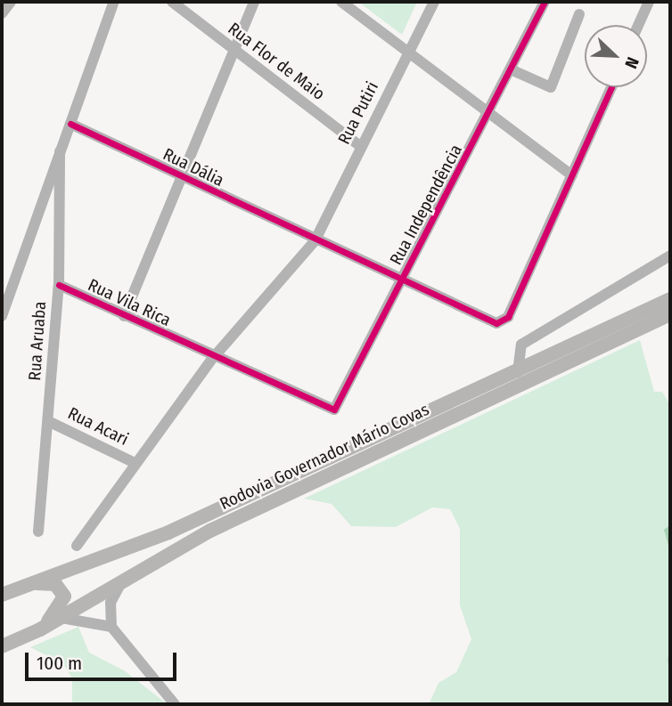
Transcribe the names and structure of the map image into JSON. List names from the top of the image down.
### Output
{
  "streets": {
    "main road": ["Rodovia Governador Mário Covas"],
    "street": [
      "Rua Flor de Maio",
      "Rua Putiri",
      "Rua Dália",
      "Rua Independência",
      "Rua Vila Rica",
      "Rua Aruaba",
      "Rua Acari"
    ]
  },
  "crossings": [
    ["Rua Flor de Maio", "Rua Putiri"],
    ["Rua Putiri", "Rua Dália"],
    ["Rua Putiri", "Rua Vila Rica"],
    ["Rua Putiri", "Rua Acari"],
    ["Rua Dália", "Rua Independência"],
    ["Rua Independência", "Rua Vila Rica"],
    ["Rua Vila Rica", "Rua Aruaba"],
    ["Rua Aruaba", "Rua Acari"]
  ],
  "scale_bar": "100 m",
  "north": "bottom right"
}
